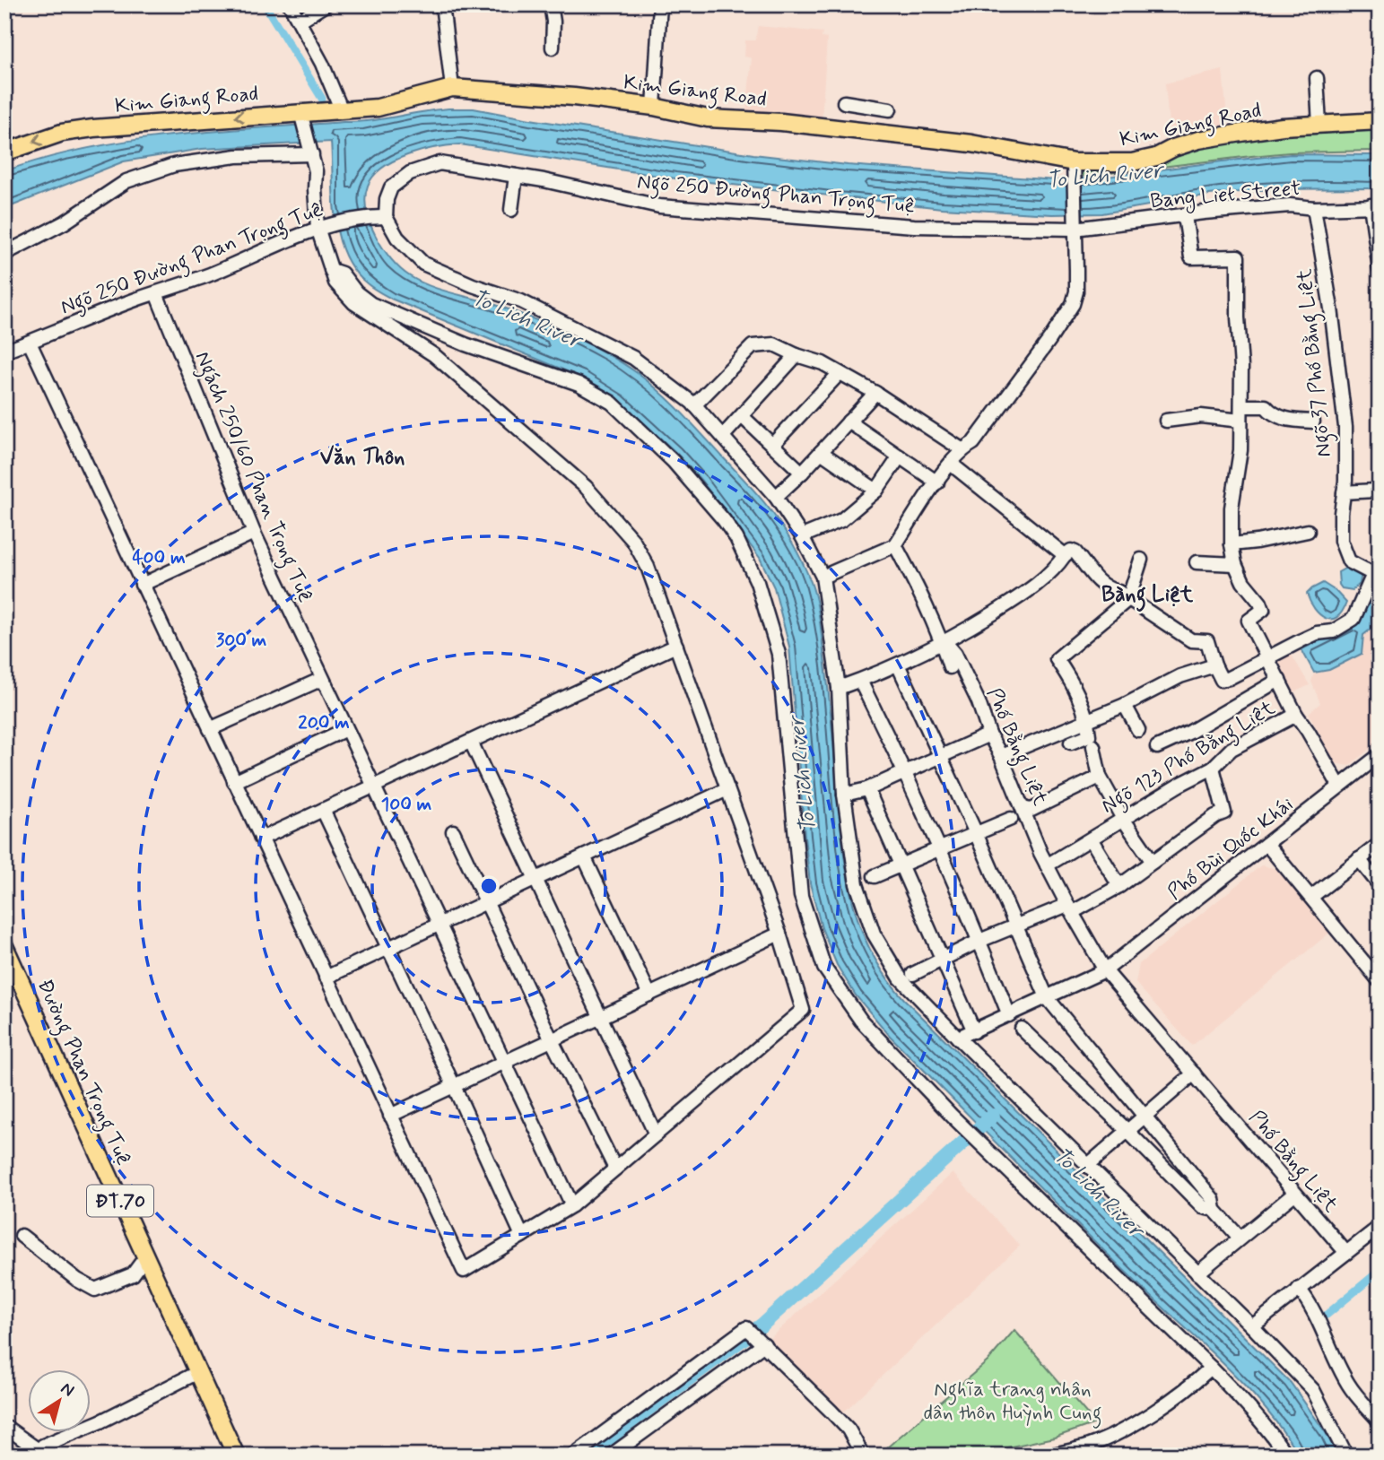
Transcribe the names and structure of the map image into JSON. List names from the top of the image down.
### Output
{
  "streets": {
    "main road": ["Kim Giang Road", "Đường Phan Trọng Tuệ", "ĐT.70"],
    "street": [
      "Ngõ 250 Đường Phan Trọng Tuệ",
      "Bang Liet Street",
      "Ngõ 37 Phố Bằng Liệt",
      "Ngách 250/60 Phan Trọng Tuệ",
      "Phố Bằng Liệt",
      "Ngõ 123 Phố Bằng Liệt",
      "Phố Bùi Quốc Khái"
    ]
  },
  "crossings": [
    ["Ngõ 250 Đường Phan Trọng Tuệ", "Bang Liet Street"],
    ["Ngõ 250 Đường Phan Trọng Tuệ", "Ngách 250/60 Phan Trọng Tuệ"],
    ["Bang Liet Street", "Ngõ 37 Phố Bằng Liệt"],
    ["Phố Bằng Liệt", "Ngõ 123 Phố Bằng Liệt"],
    ["Phố Bằng Liệt", "Phố Bùi Quốc Khái"]
  ],
  "districts": ["Văn Thôn", "Bàng Liệt"],
  "water": ["To Lich River"],
  "parks": ["Nghĩa trang nhân dân thôn Huỳnh Cung"],
  "north": "top right",
  "rings": [
    "400 m",
    "300 m",
    "200 m",
    "100 m"
  ]
}
